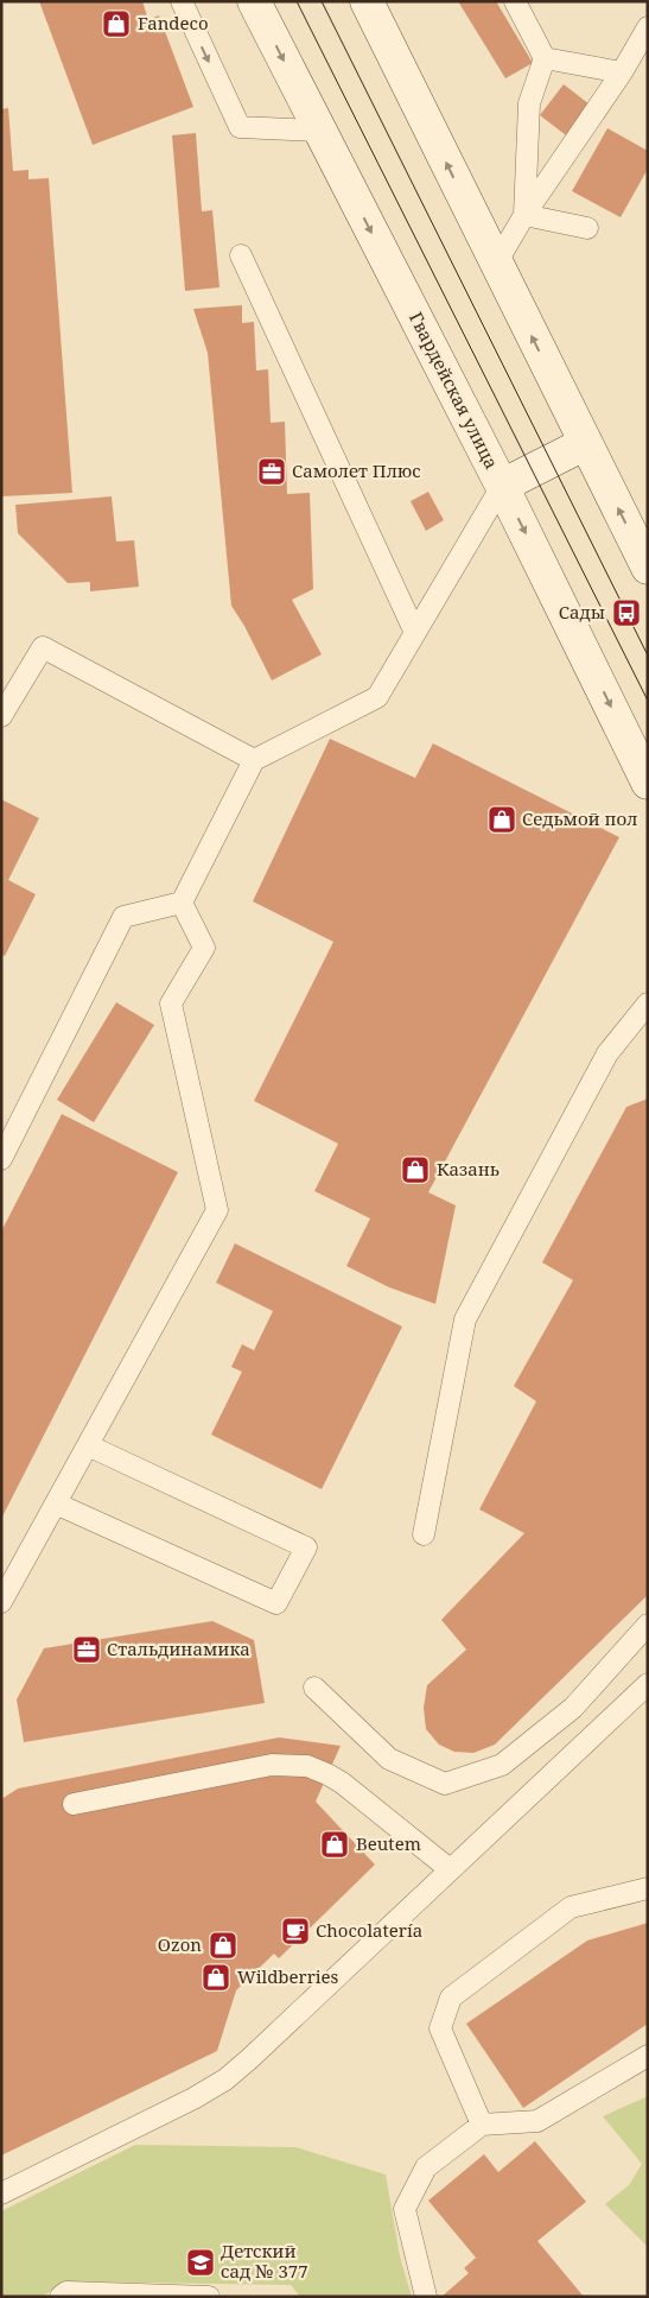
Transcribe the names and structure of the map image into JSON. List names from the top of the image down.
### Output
{
  "streets": {
    "main road": ["Гвардейская улица"]
  },
  "places": {
    "shop": [
      "Fandeco",
      "Седьмой пол",
      "Казань",
      "Beutem",
      "Ozon",
      "Wildberries"
    ],
    "office": ["Самолет Плюс", "Стальдинамика"],
    "bus stop": ["Сады"],
    "cafe": ["Chocolatería"],
    "school or university": ["Детский сад № 377"]
  }
}
